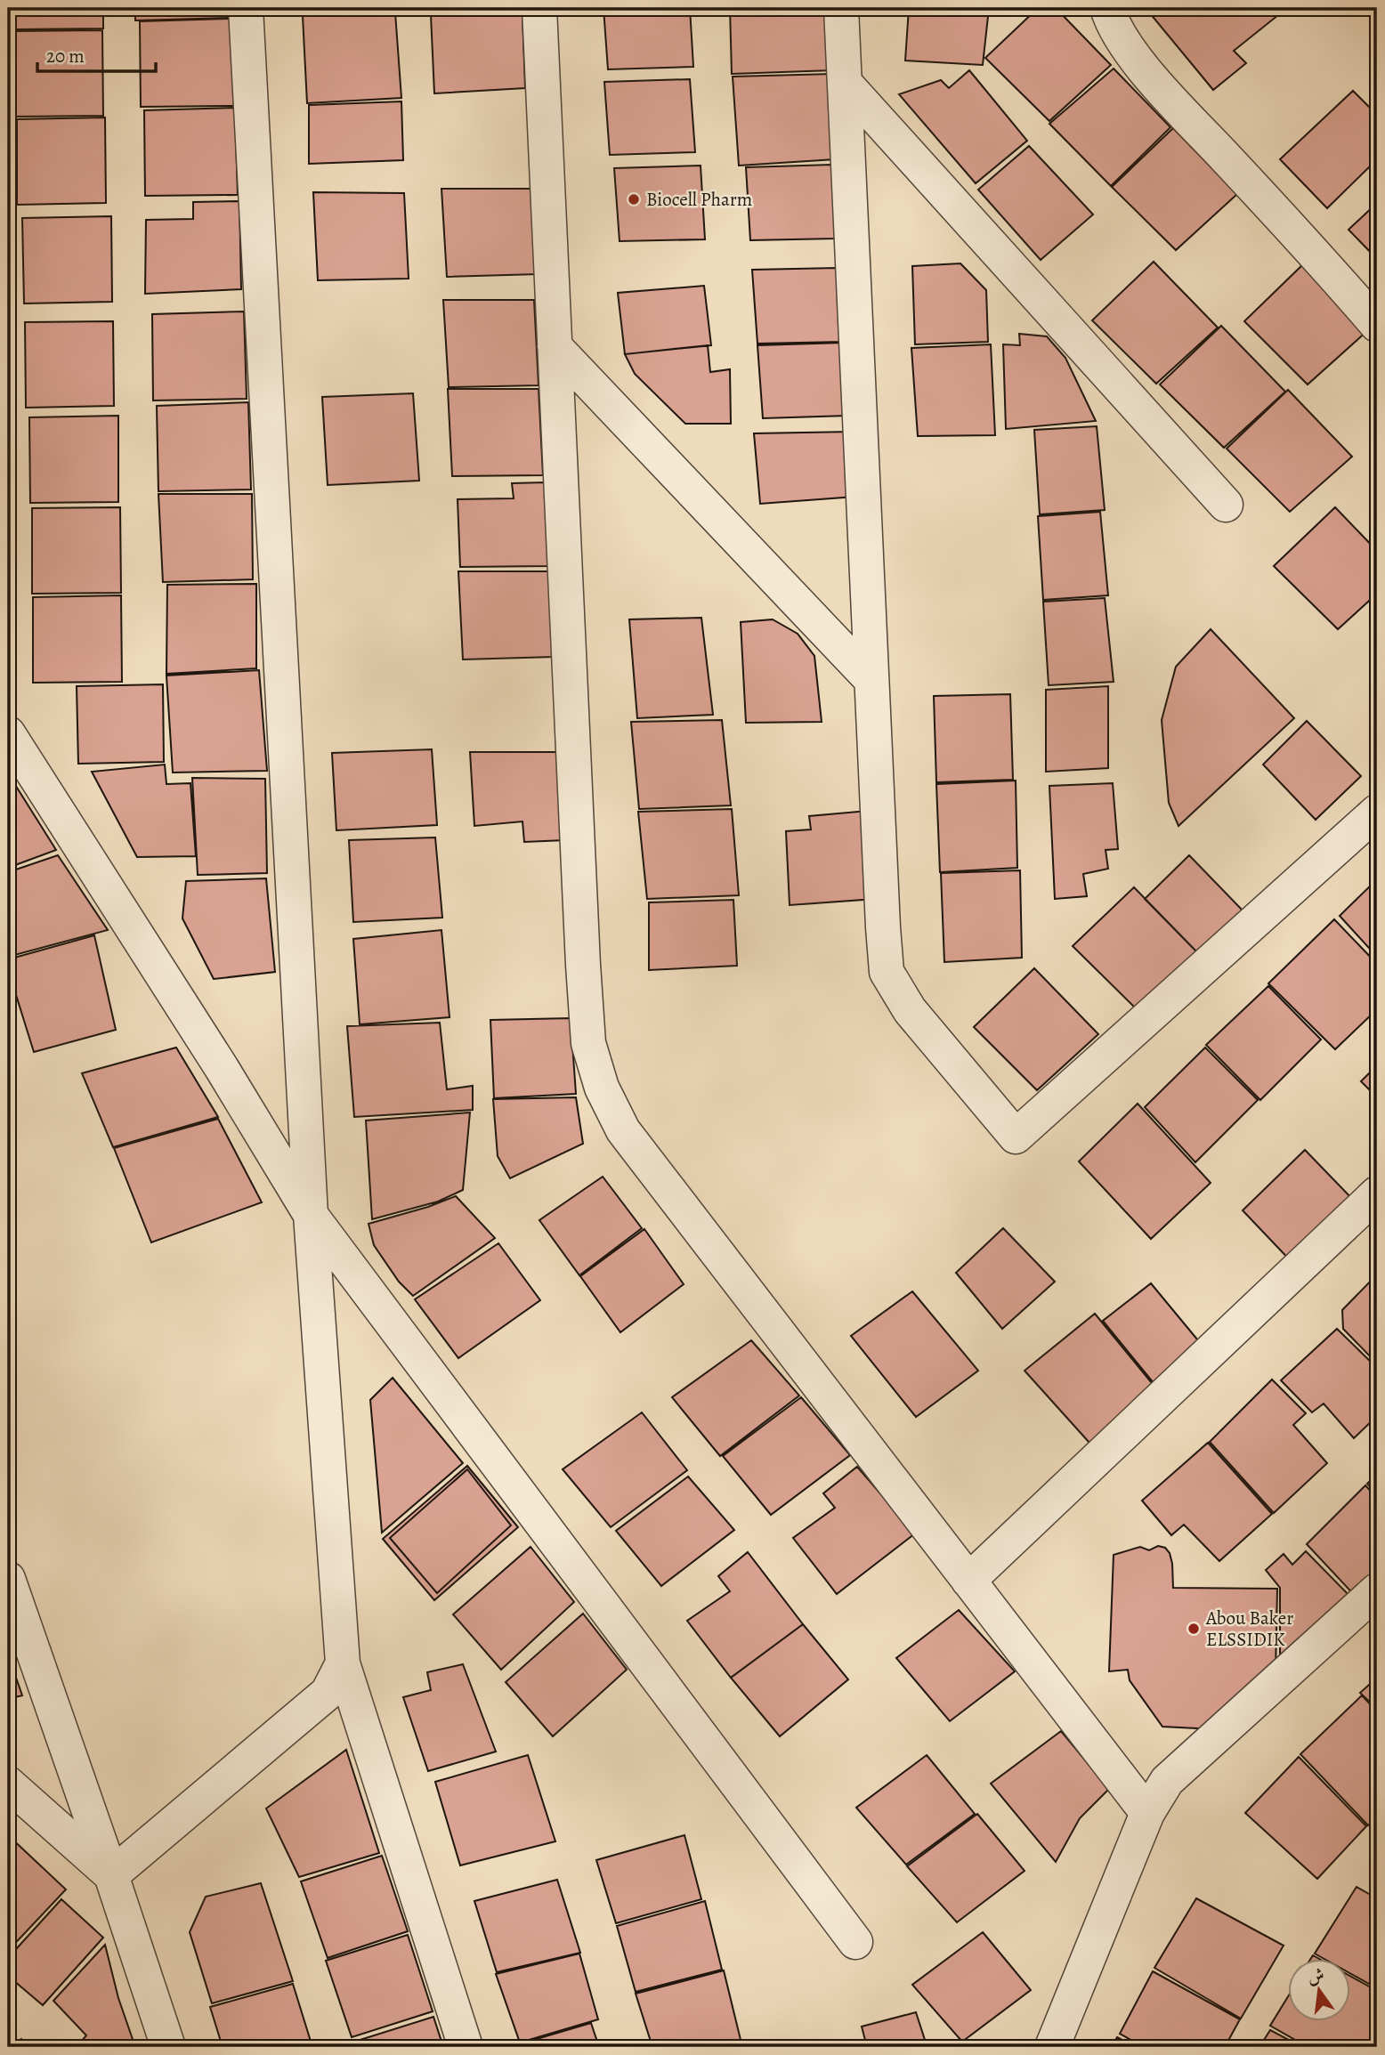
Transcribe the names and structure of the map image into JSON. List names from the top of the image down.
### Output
{
  "places": ["Biocell Pharm", "Abou Baker ELSSIDIK"],
  "scale_bar": "20 m",
  "north": "top"
}
